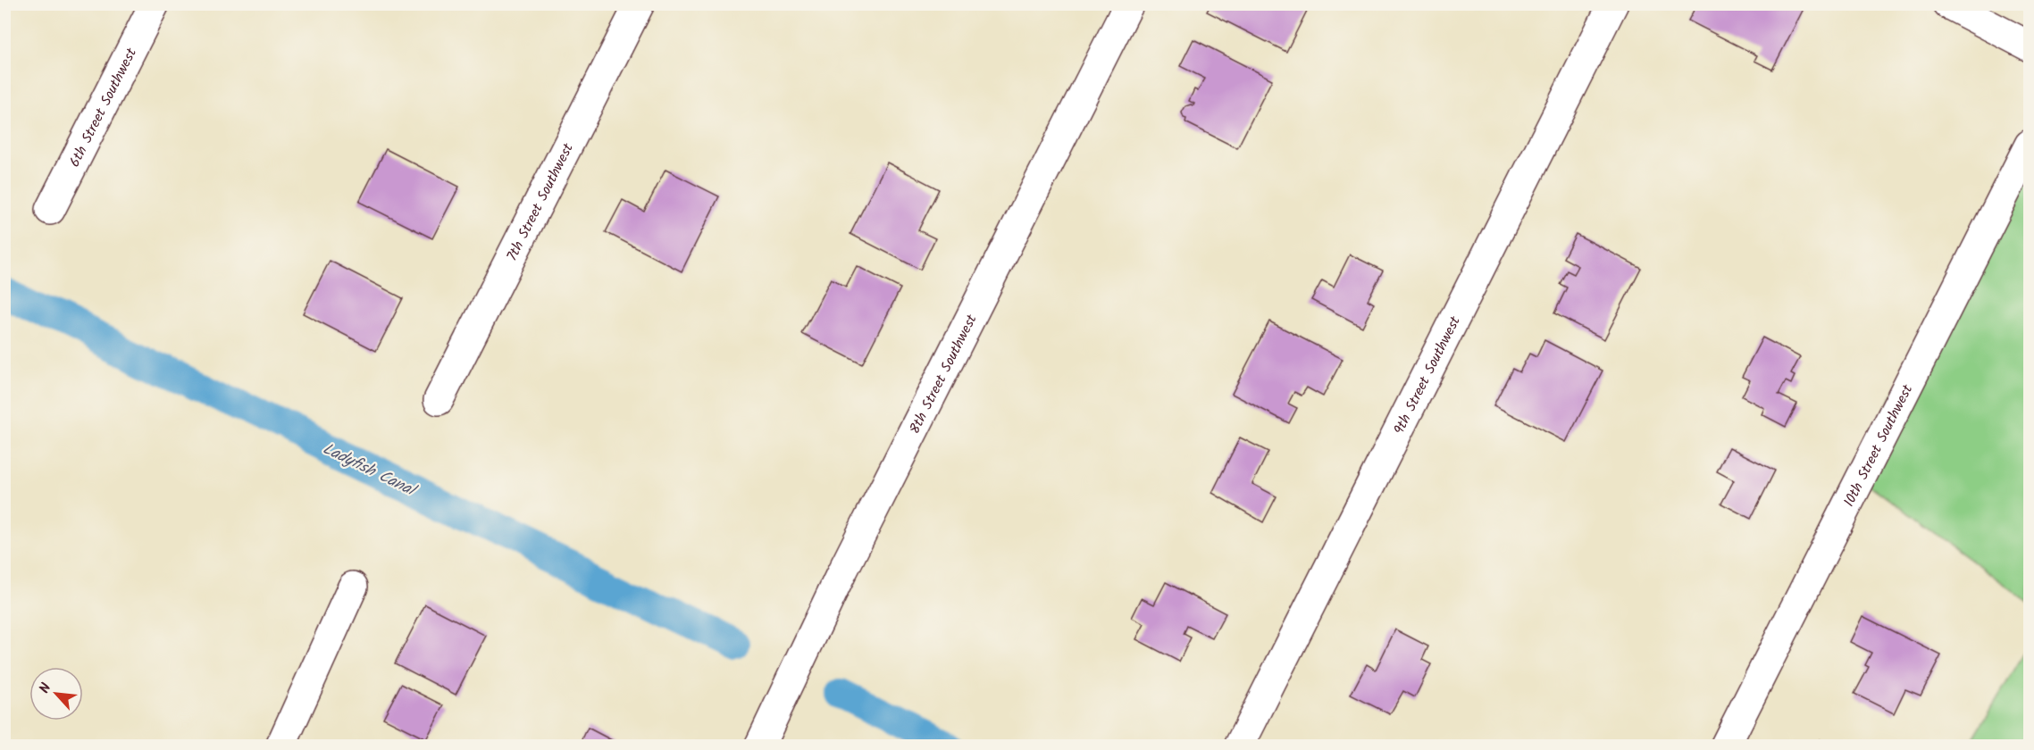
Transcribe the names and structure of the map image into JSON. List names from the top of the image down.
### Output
{
  "streets": {
    "street": [
      "6th Street Southwest",
      "7th Street Southwest",
      "8th Street Southwest",
      "9th Street Southwest",
      "10th Street Southwest"
    ]
  },
  "water": ["Ladyfish Canal"],
  "north": "top left"
}
